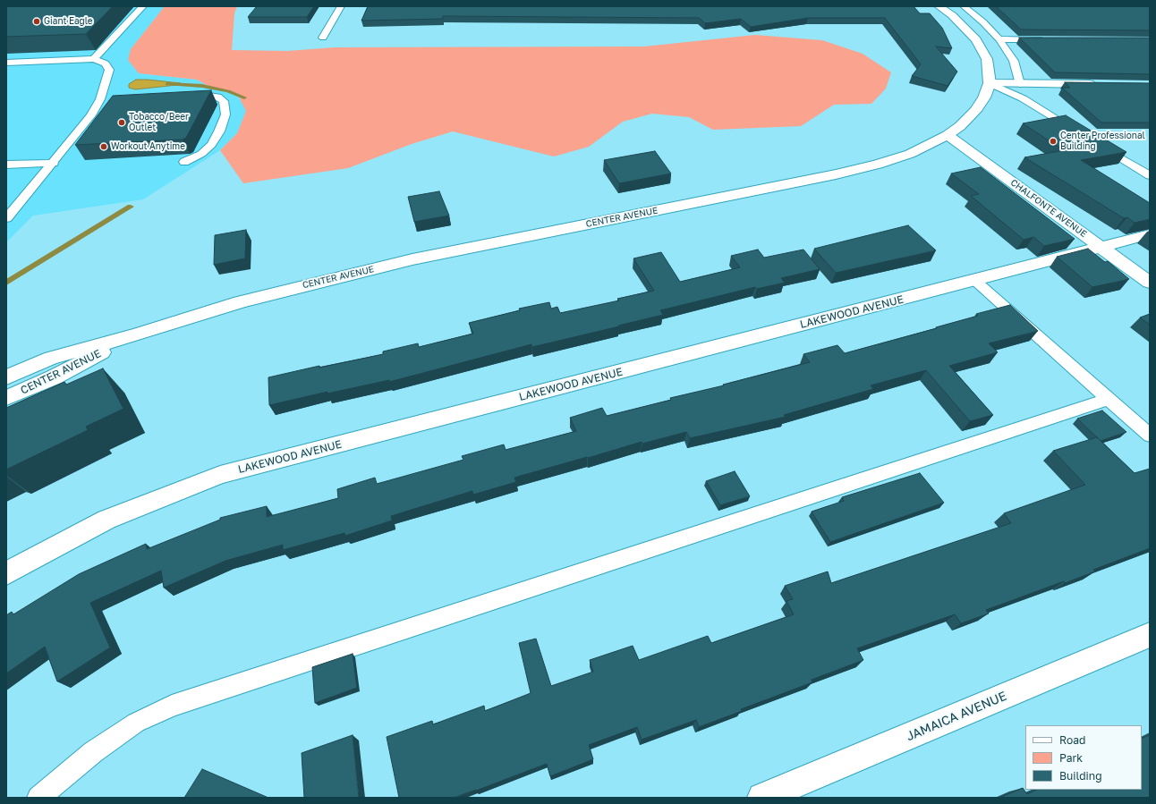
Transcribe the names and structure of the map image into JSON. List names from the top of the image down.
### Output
{
  "streets": {
    "street": [
      "CHALFONTE AVENUE",
      "CENTER AVENUE",
      "LAKEWOOD AVENUE",
      "JAMAICA AVENUE"
    ]
  },
  "crossings": [
    ["CHALFONTE AVENUE", "CENTER AVENUE"],
    ["CHALFONTE AVENUE", "LAKEWOOD AVENUE"]
  ],
  "places": [
    "Giant Eagle",
    "Tobacco/Beer Outlet",
    "Center Professional Building",
    "Workout Anytime"
  ],
  "legend": ["Road", "Park", "Building"]
}
